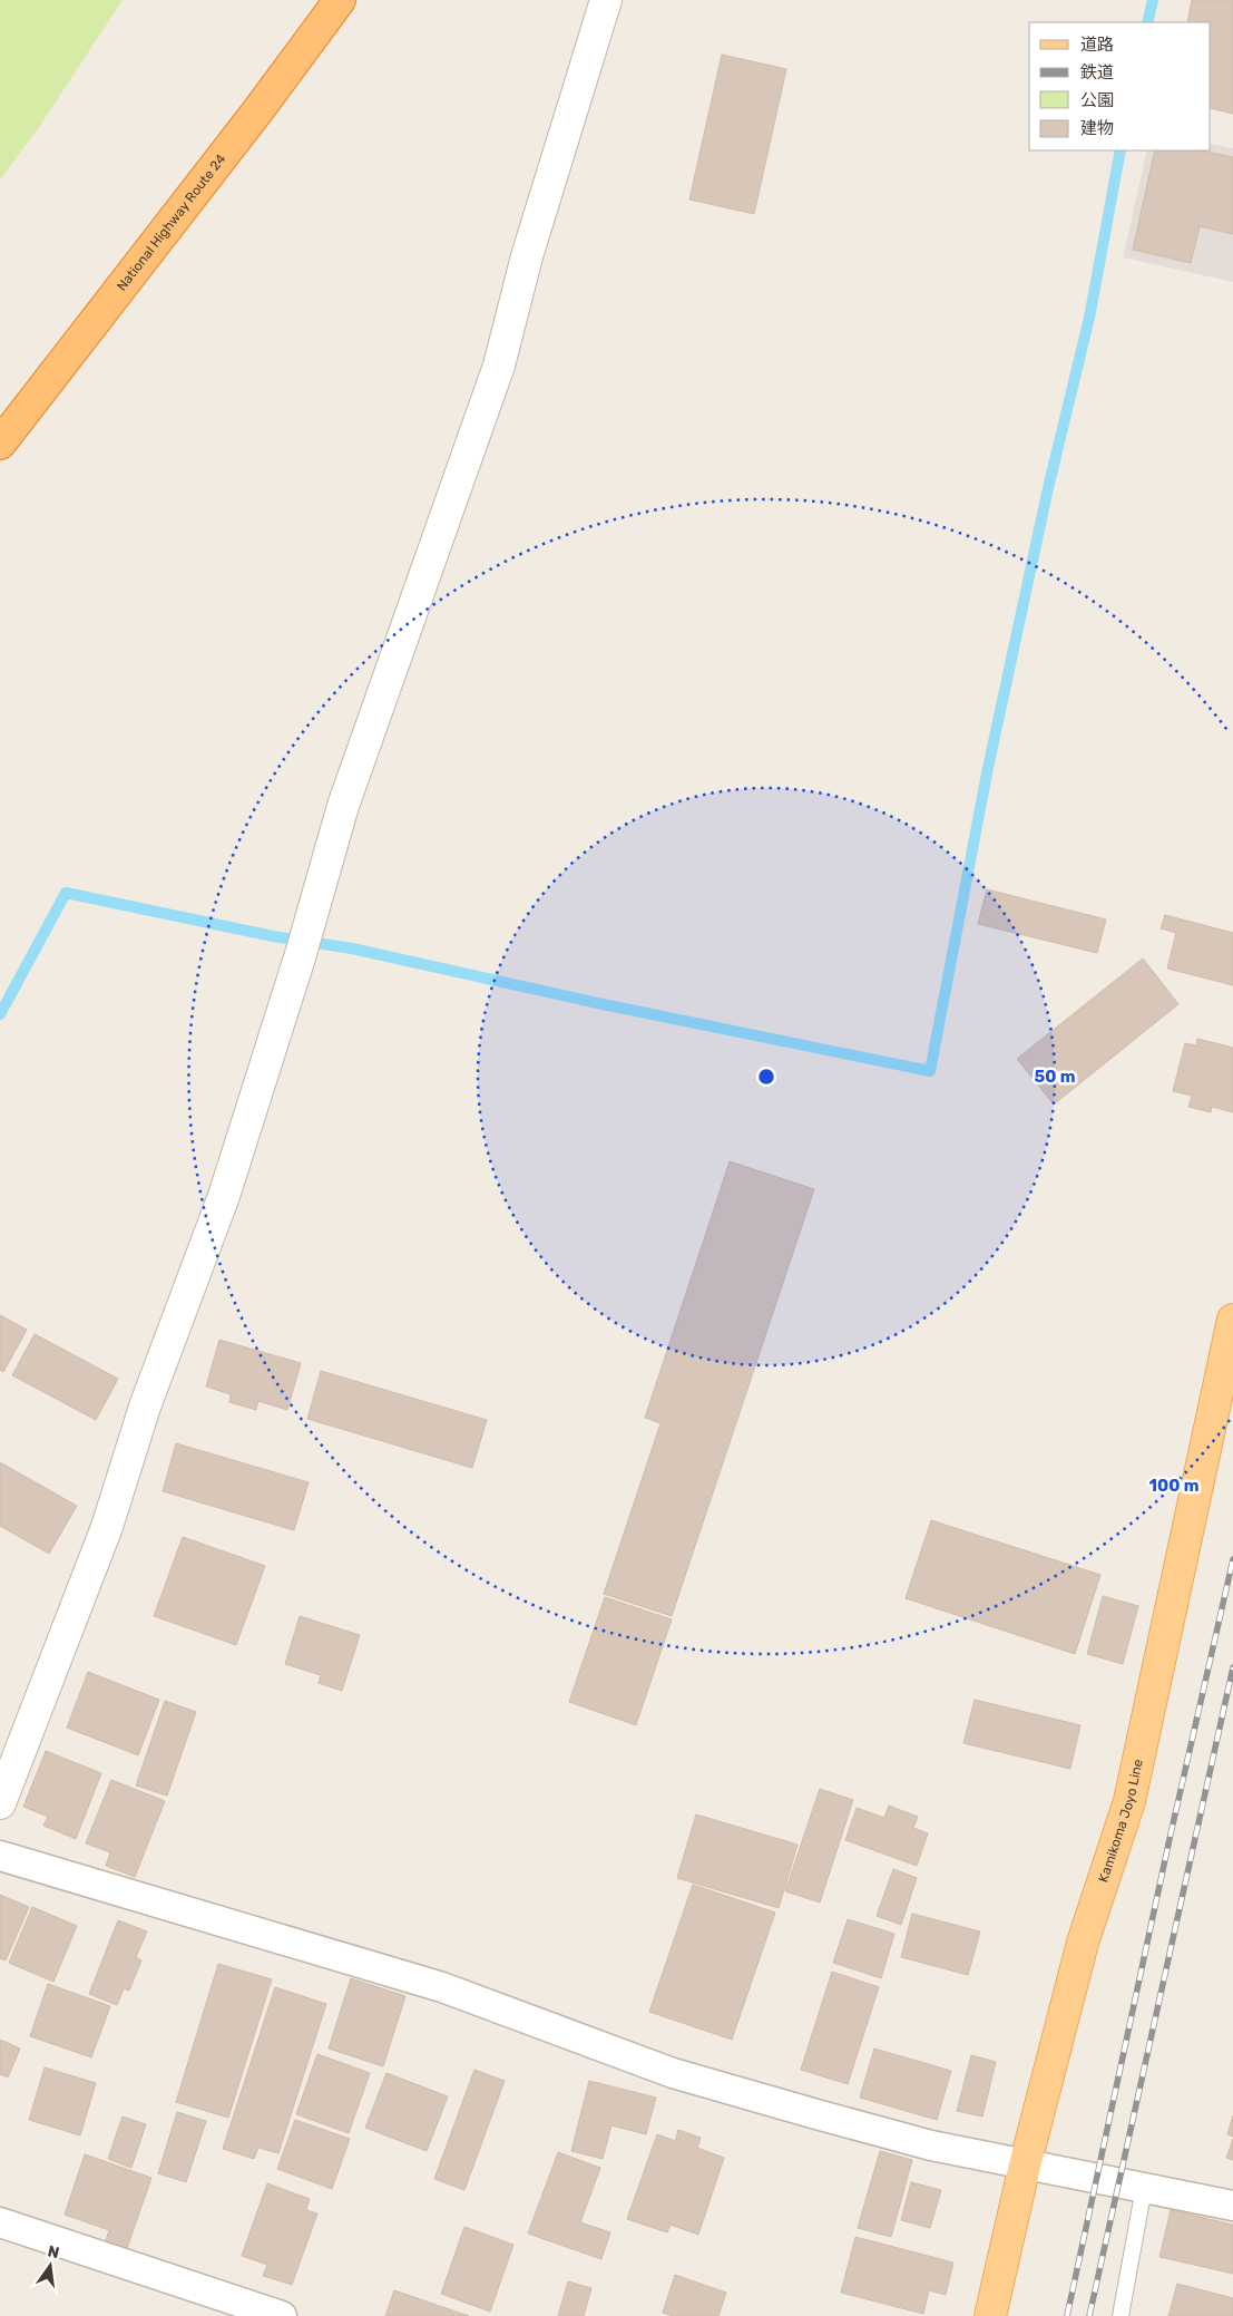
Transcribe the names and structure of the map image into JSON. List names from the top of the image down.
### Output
{
  "streets": {
    "highway": ["National Highway Route 24"],
    "main road": ["Kamikoma Joyo Line"]
  },
  "legend": [
    "道路",
    "鉄道",
    "公園",
    "建物"
  ],
  "north": "top",
  "rings": ["50 m", "100 m"]
}
